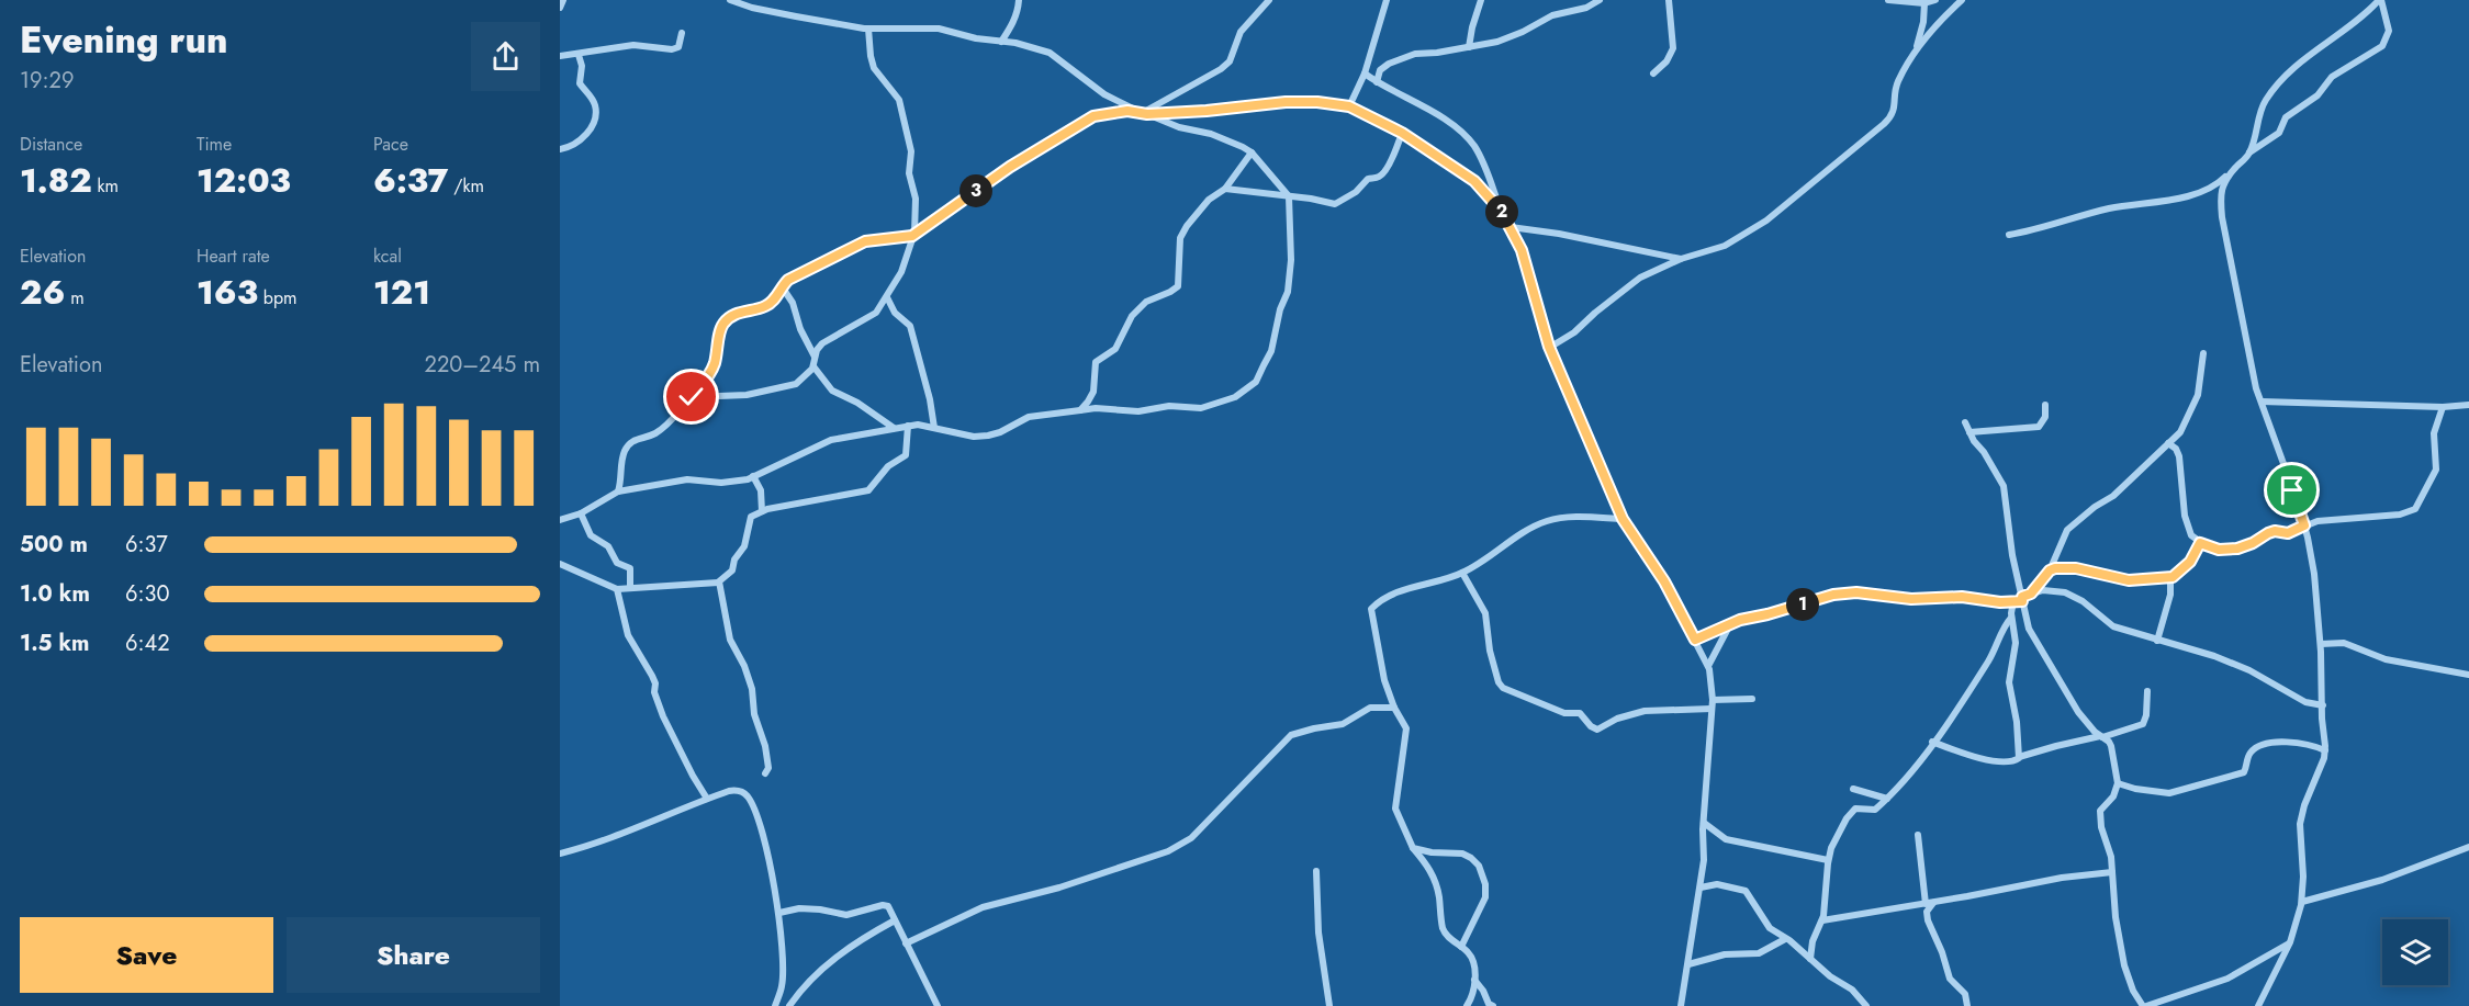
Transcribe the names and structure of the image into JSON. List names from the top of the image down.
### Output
{
  "page": {
    "heading": ["Evening run", "19:29"],
    "stats": [
      ["Distance", "1.82 km"],
      ["Time", "12:03"],
      ["Pace", "6:37 /km"],
      ["Elevation", "26 m"],
      ["Heart rate", "163 bpm"],
      ["kcal", "121"]
    ],
    "pins": ["3", "2", "1"],
    "chart": ["Elevation", "220–245 m"],
    "list": [
      {
        "name": "500 m",
        "note": "6:37"
      },
      {
        "name": "1.0 km",
        "note": "6:30"
      },
      {
        "name": "1.5 km",
        "note": "6:42"
      }
    ],
    "buttons": ["Save", "Share"]
  }
}
